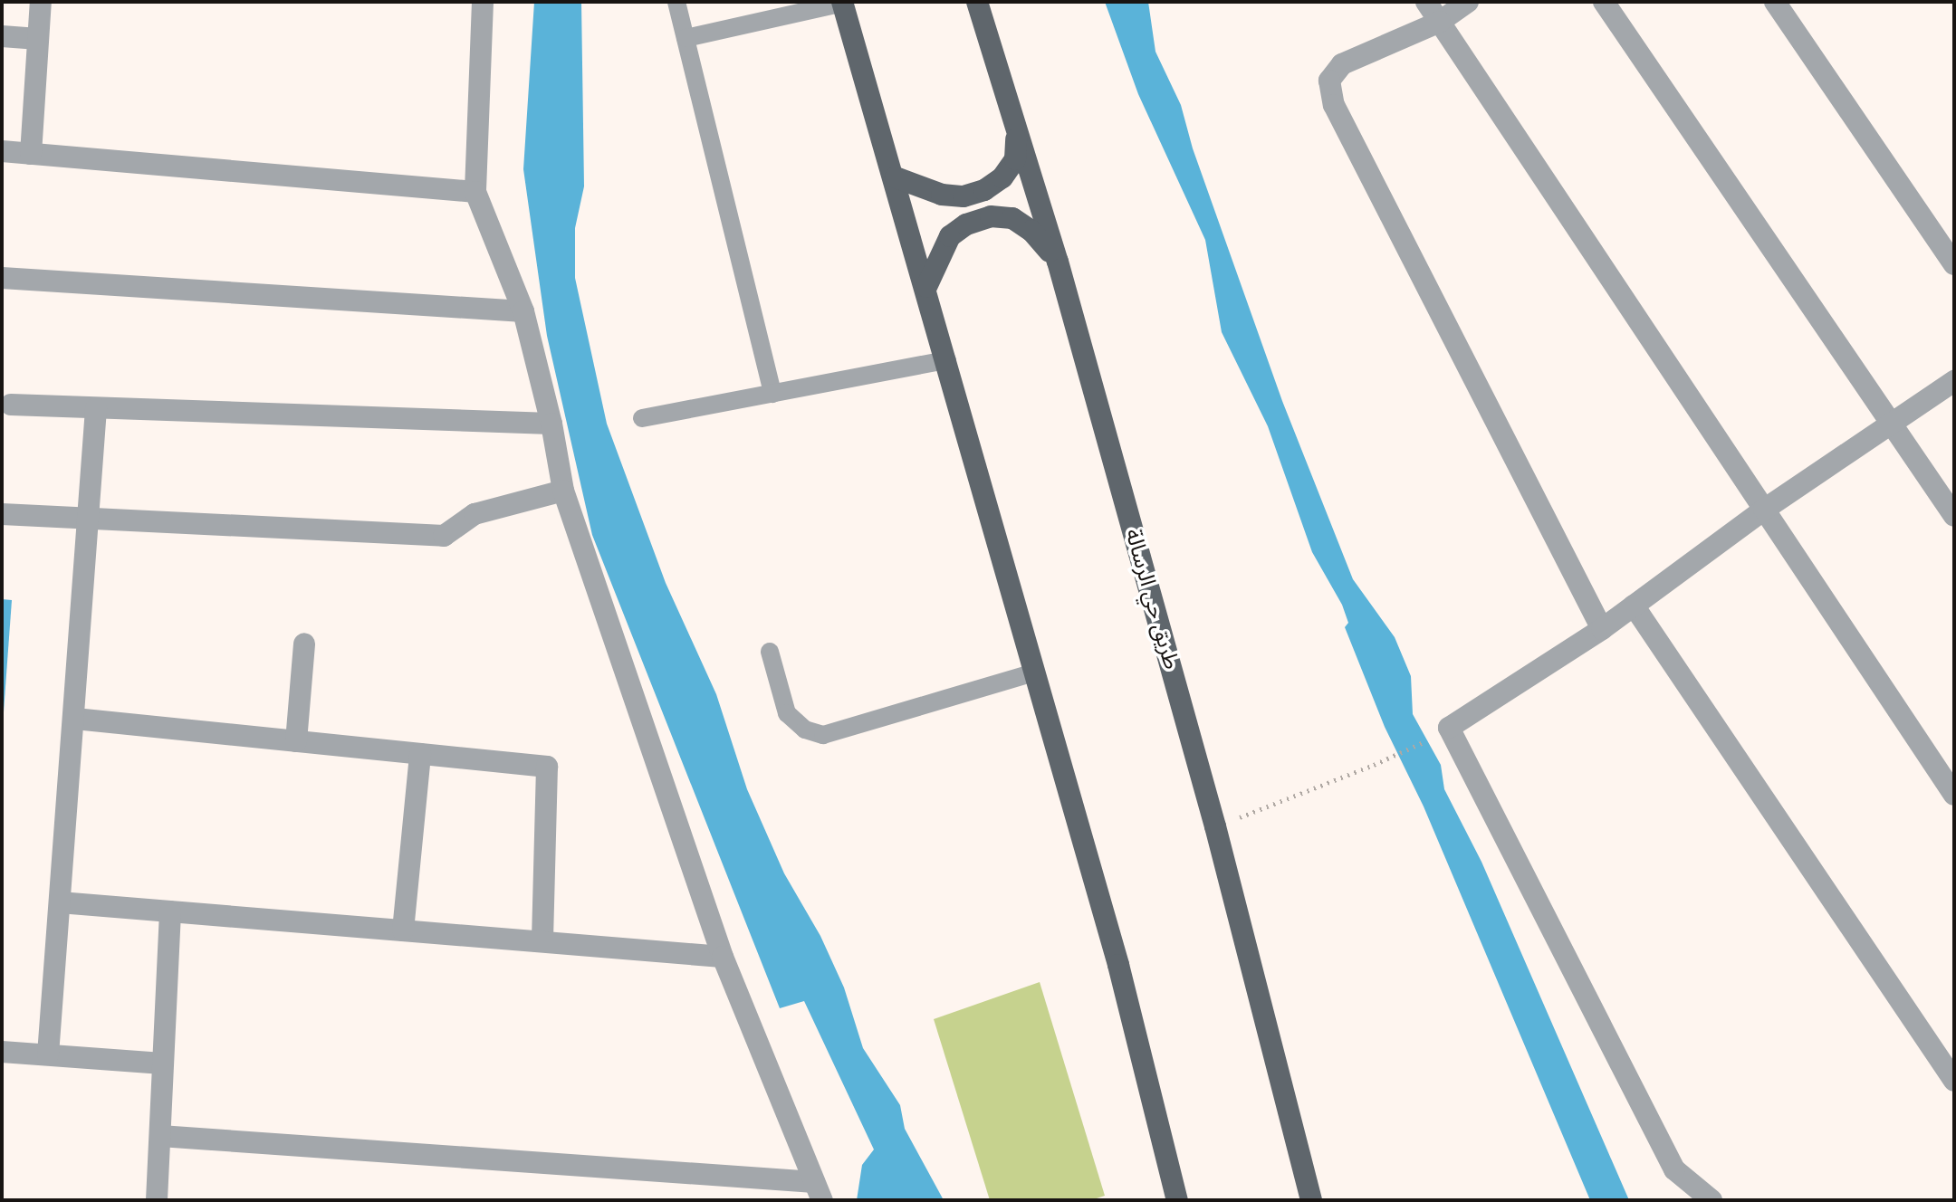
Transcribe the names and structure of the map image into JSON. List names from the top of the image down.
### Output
{
  "streets": {
    "main road": ["طريق حي الرسالة"]
  }
}
